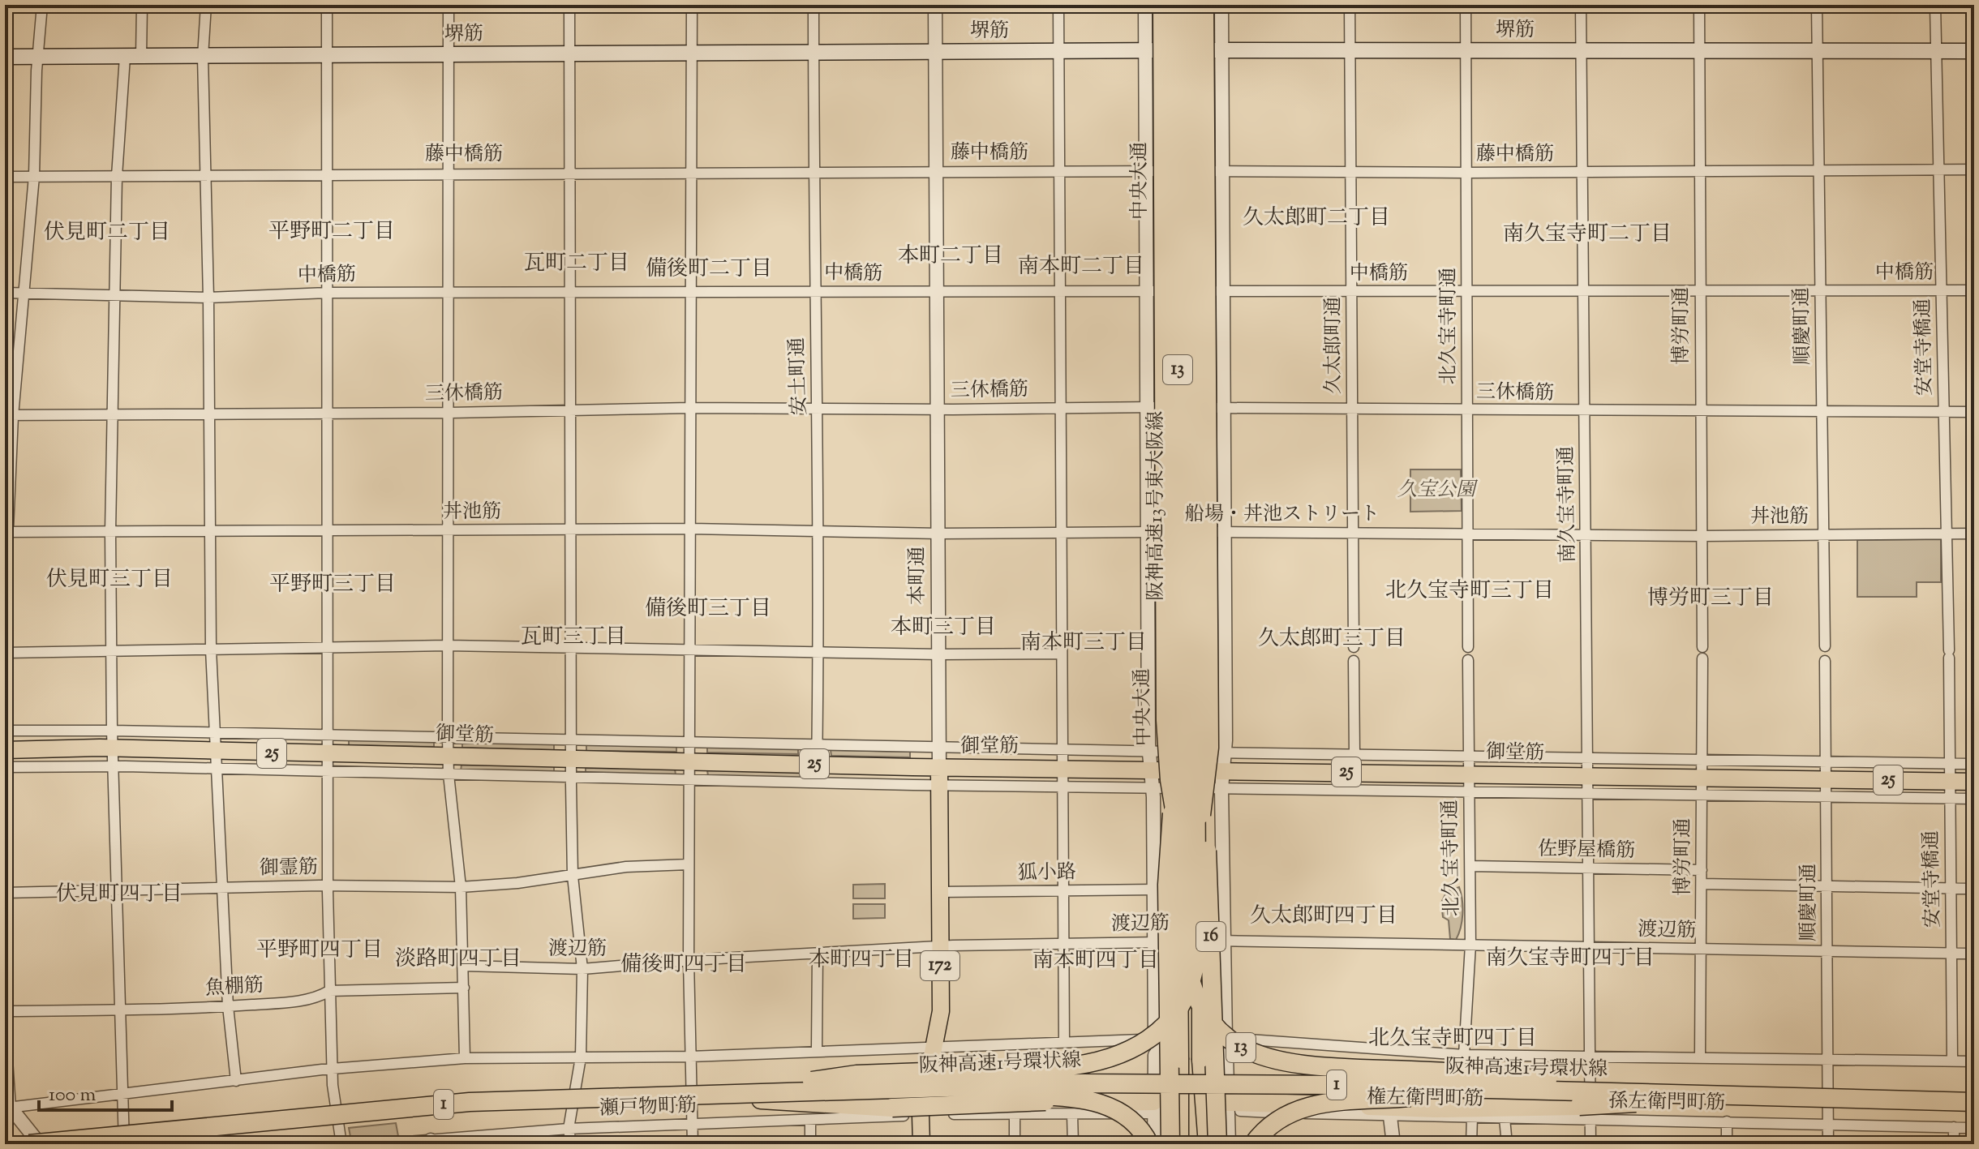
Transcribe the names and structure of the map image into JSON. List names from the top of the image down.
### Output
{
  "streets": {
    "highway": [
      "13",
      "阪神高速13号東大阪線",
      "16",
      "阪神高速1号環状線",
      "1"
    ],
    "main road": [
      "堺筋",
      "中央大通",
      "本町通",
      "御堂筋",
      "25",
      "172"
    ],
    "street": [
      "藤中橋筋",
      "中橋筋",
      "北久宝寺町通",
      "博労町通",
      "順慶町通",
      "久太郎町通",
      "安堂寺橋通",
      "安土町通",
      "三休橋筋",
      "南久宝寺町通",
      "丼池筋",
      "船場・丼池ストリート",
      "佐野屋橋筋",
      "御霊筋",
      "狐小路",
      "渡辺筋",
      "魚棚筋",
      "権左衛門町筋",
      "孫左衛門町筋",
      "瀬戸物町筋"
    ]
  },
  "crossings": [
    ["堺筋", "中央大通"],
    ["堺筋", "北久宝寺町通"],
    ["堺筋", "博労町通"],
    ["堺筋", "順慶町通"],
    ["堺筋", "久太郎町通"],
    ["堺筋", "安堂寺橋通"],
    ["堺筋", "安土町通"],
    ["堺筋", "南久宝寺町通"],
    ["堺筋", "本町通"],
    ["藤中橋筋", "中央大通"],
    ["藤中橋筋", "北久宝寺町通"],
    ["藤中橋筋", "博労町通"],
    ["藤中橋筋", "順慶町通"],
    ["藤中橋筋", "久太郎町通"],
    ["藤中橋筋", "安堂寺橋通"],
    ["藤中橋筋", "安土町通"],
    ["藤中橋筋", "南久宝寺町通"],
    ["藤中橋筋", "本町通"],
    ["中央大通", "中橋筋"],
    ["中央大通", "三休橋筋"],
    ["中央大通", "船場・丼池ストリート"],
    ["中央大通", "御堂筋"],
    ["中央大通", "16"],
    ["中橋筋", "北久宝寺町通"],
    ["中橋筋", "博労町通"],
    ["中橋筋", "順慶町通"],
    ["中橋筋", "久太郎町通"],
    ["中橋筋", "安堂寺橋通"],
    ["中橋筋", "安土町通"],
    ["中橋筋", "南久宝寺町通"],
    ["中橋筋", "本町通"],
    ["北久宝寺町通", "三休橋筋"],
    ["北久宝寺町通", "船場・丼池ストリート"],
    ["北久宝寺町通", "御堂筋"],
    ["北久宝寺町通", "佐野屋橋筋"],
    ["北久宝寺町通", "渡辺筋"],
    ["博労町通", "三休橋筋"],
    ["博労町通", "丼池筋"],
    ["博労町通", "御堂筋"],
    ["博労町通", "佐野屋橋筋"],
    ["博労町通", "渡辺筋"],
    ["順慶町通", "三休橋筋"],
    ["順慶町通", "丼池筋"],
    ["順慶町通", "御堂筋"],
    ["順慶町通", "渡辺筋"],
    ["順慶町通", "孫左衛門町筋"],
    ["久太郎町通", "三休橋筋"],
    ["久太郎町通", "船場・丼池ストリート"],
    ["安堂寺橋通", "三休橋筋"],
    ["安堂寺橋通", "丼池筋"],
    ["安堂寺橋通", "御堂筋"],
    ["安堂寺橋通", "渡辺筋"],
    ["13", "阪神高速13号東大阪線"],
    ["13", "16"],
    ["13", "阪神高速1号環状線"],
    ["13", "1"],
    ["安土町通", "三休橋筋"],
    ["安土町通", "丼池筋"],
    ["安土町通", "御堂筋"],
    ["三休橋筋", "南久宝寺町通"],
    ["三休橋筋", "本町通"],
    ["南久宝寺町通", "丼池筋"],
    ["南久宝寺町通", "船場・丼池ストリート"],
    ["南久宝寺町通", "御堂筋"],
    ["南久宝寺町通", "佐野屋橋筋"],
    ["南久宝寺町通", "渡辺筋"],
    ["南久宝寺町通", "孫左衛門町筋"],
    ["阪神高速13号東大阪線", "16"],
    ["阪神高速13号東大阪線", "1"],
    ["丼池筋", "船場・丼池ストリート"],
    ["丼池筋", "本町通"],
    ["船場・丼池ストリート", "本町通"],
    ["本町通", "御堂筋"],
    ["本町通", "狐小路"],
    ["本町通", "渡辺筋"],
    ["本町通", "瀬戸物町筋"],
    ["16", "1"],
    ["阪神高速1号環状線", "1"],
    ["権左衛門町筋", "孫左衛門町筋"]
  ],
  "districts": [
    "久太郎町二丁目",
    "平野町二丁目",
    "伏見町二丁目",
    "南久宝寺町二丁目",
    "本町二丁目",
    "瓦町二丁目",
    "南本町二丁目",
    "備後町二丁目",
    "伏見町三丁目",
    "平野町三丁目",
    "北久宝寺町三丁目",
    "博労町三丁目",
    "備後町三丁目",
    "本町三丁目",
    "瓦町三丁目",
    "久太郎町三丁目",
    "南本町三丁目",
    "伏見町四丁目",
    "久太郎町四丁目",
    "平野町四丁目",
    "南久宝寺町四丁目",
    "淡路町四丁目",
    "本町四丁目",
    "南本町四丁目",
    "備後町四丁目",
    "北久宝寺町四丁目"
  ],
  "parks": ["久宝公園"],
  "scale_bar": "100 m"
}
